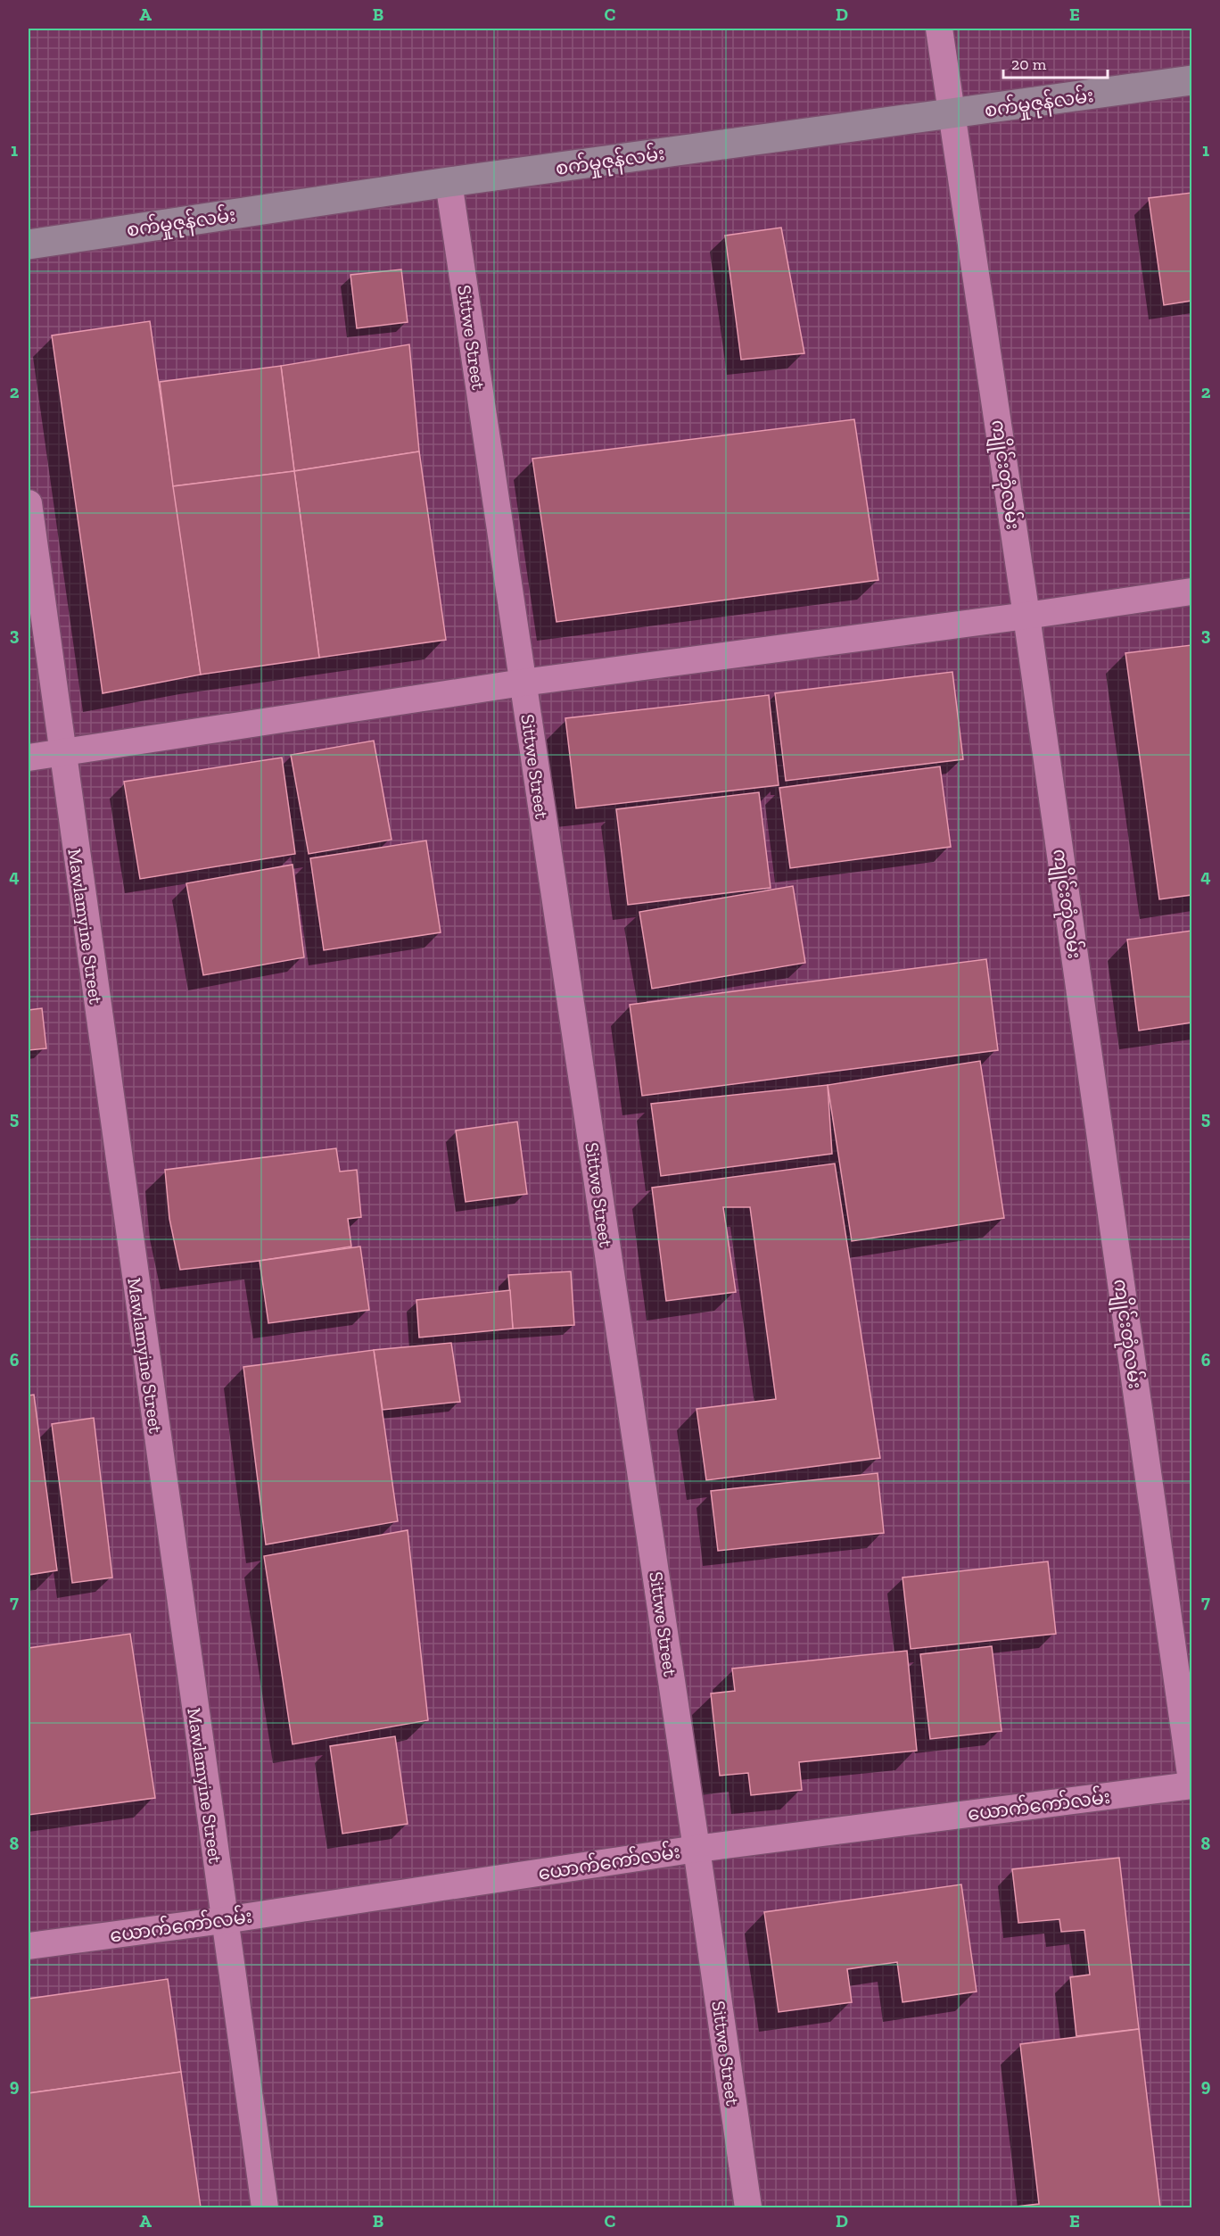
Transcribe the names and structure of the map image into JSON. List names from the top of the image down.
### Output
{
  "streets": {
    "street": [
      "စက်မှုဇုန်လမ်း",
      "Sittwe Street",
      "ကျိုင်းတုံလမ်း",
      "Mawlamyine Street",
      "ယောက်ကော်လမ်း"
    ]
  },
  "crossings": [
    ["စက်မှုဇုန်လမ်း", "Sittwe Street"],
    ["စက်မှုဇုန်လမ်း", "ကျိုင်းတုံလမ်း"],
    ["Sittwe Street", "ယောက်ကော်လမ်း"],
    ["Mawlamyine Street", "ယောက်ကော်လမ်း"]
  ],
  "scale_bar": "20 m",
  "grid": {
    "columns": [
      "A",
      "B",
      "C",
      "D",
      "E"
    ],
    "rows": [
      "1",
      "2",
      "3",
      "4",
      "5",
      "6",
      "7",
      "8",
      "9"
    ]
  }
}
